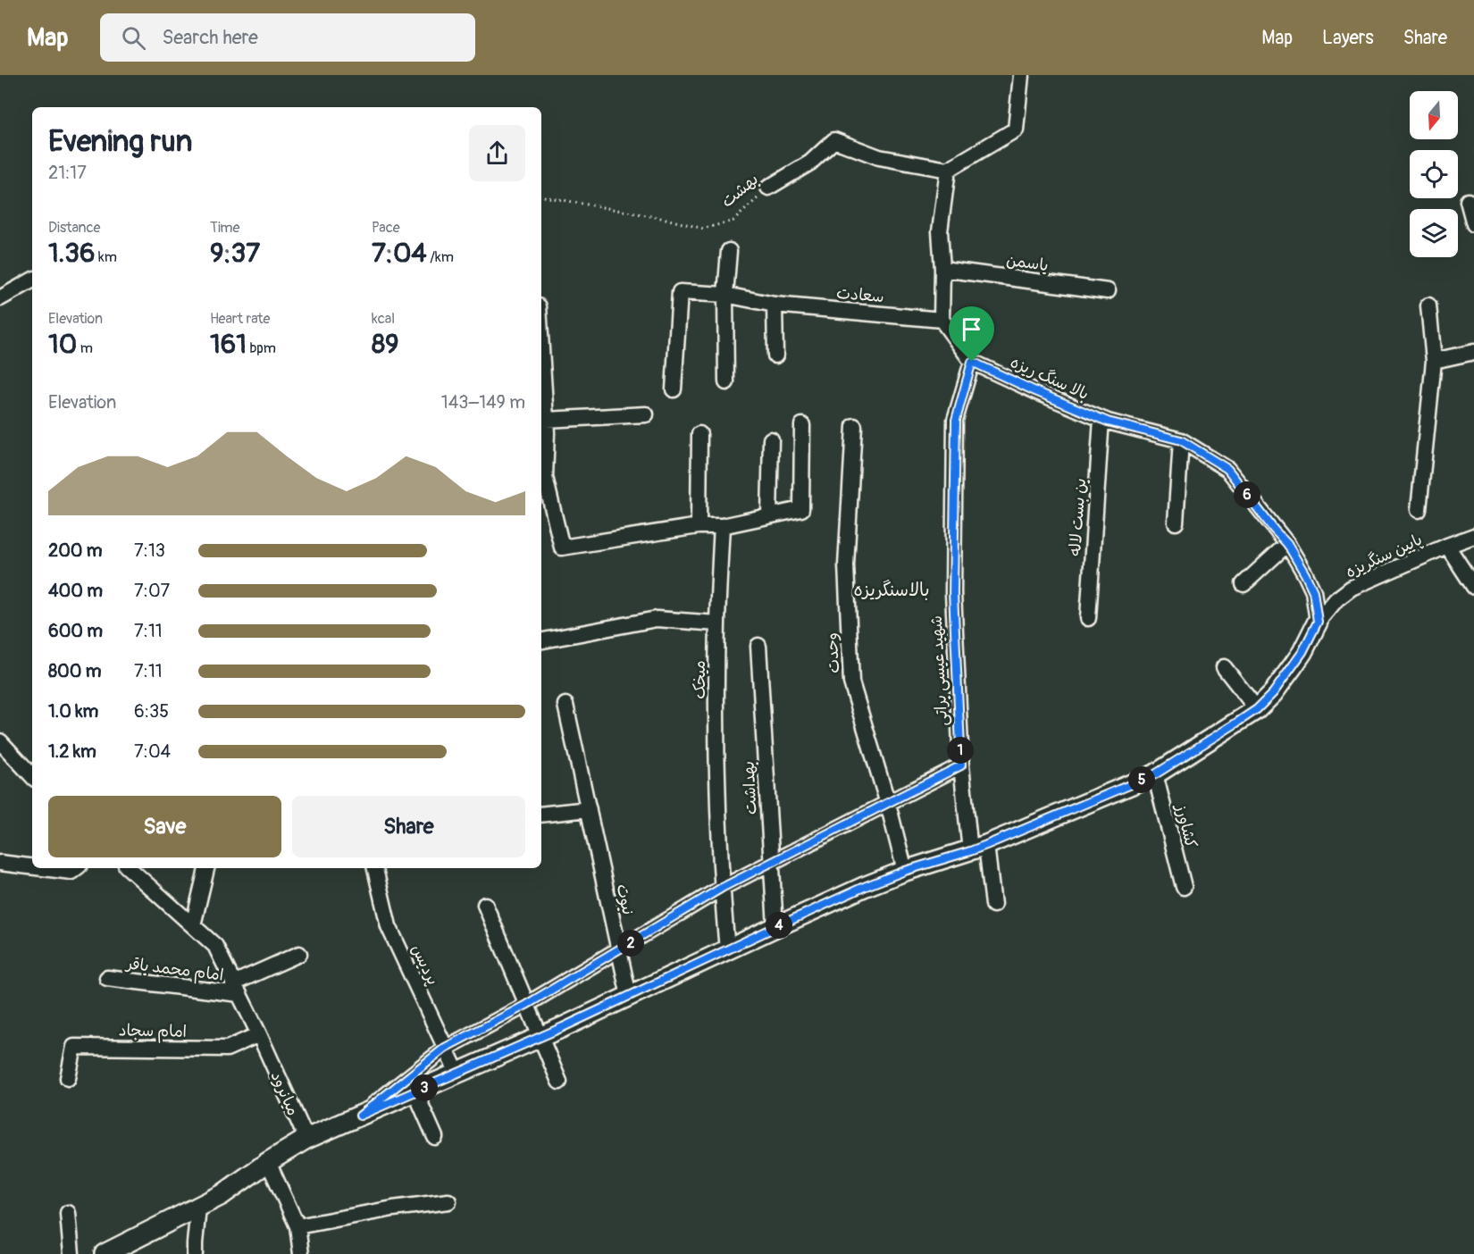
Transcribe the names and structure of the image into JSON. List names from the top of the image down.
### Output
{
  "streets": {
    "street": [
      "بهشت",
      "یاسمن",
      "سعادت",
      "بالا سنگ ریزه",
      "بن بست لاله",
      "پایین سنگریزه",
      "وحدت",
      "شهید عیسی براتی",
      "میخک",
      "بهداشت",
      "کشاورز",
      "نبوت",
      "پردیس",
      "امام محمد باقر",
      "امام سجاد",
      "میانرود"
    ]
  },
  "crossings": [
    ["سعادت", "بالا سنگ ریزه"],
    ["بالا سنگ ریزه", "بن بست لاله"],
    ["بالا سنگ ریزه", "پایین سنگریزه"],
    ["بالا سنگ ریزه", "شهید عیسی براتی"],
    ["امام محمد باقر", "میانرود"],
    ["امام سجاد", "میانرود"]
  ],
  "districts": ["بالاسنگریزه"],
  "north": "bottom",
  "page": {
    "header": "Map",
    "search": "Search here",
    "nav": ["Map", "Layers", "Share"],
    "heading": ["Evening run", "21:17"],
    "stats": [
      ["Distance", "1.36 km"],
      ["Time", "9:37"],
      ["Pace", "7:04 /km"],
      ["Elevation", "10 m"],
      ["Heart rate", "161 bpm"],
      ["kcal", "89"]
    ],
    "chart": ["Elevation", "143–149 m"],
    "pins": [
      "6",
      "1",
      "5",
      "4",
      "2",
      "3"
    ],
    "list": [
      {
        "name": "200 m",
        "note": "7:13"
      },
      {
        "name": "400 m",
        "note": "7:07"
      },
      {
        "name": "600 m",
        "note": "7:11"
      },
      {
        "name": "800 m",
        "note": "7:11"
      },
      {
        "name": "1.0 km",
        "note": "6:35"
      },
      {
        "name": "1.2 km",
        "note": "7:04"
      }
    ],
    "buttons": ["Save", "Share"]
  }
}
